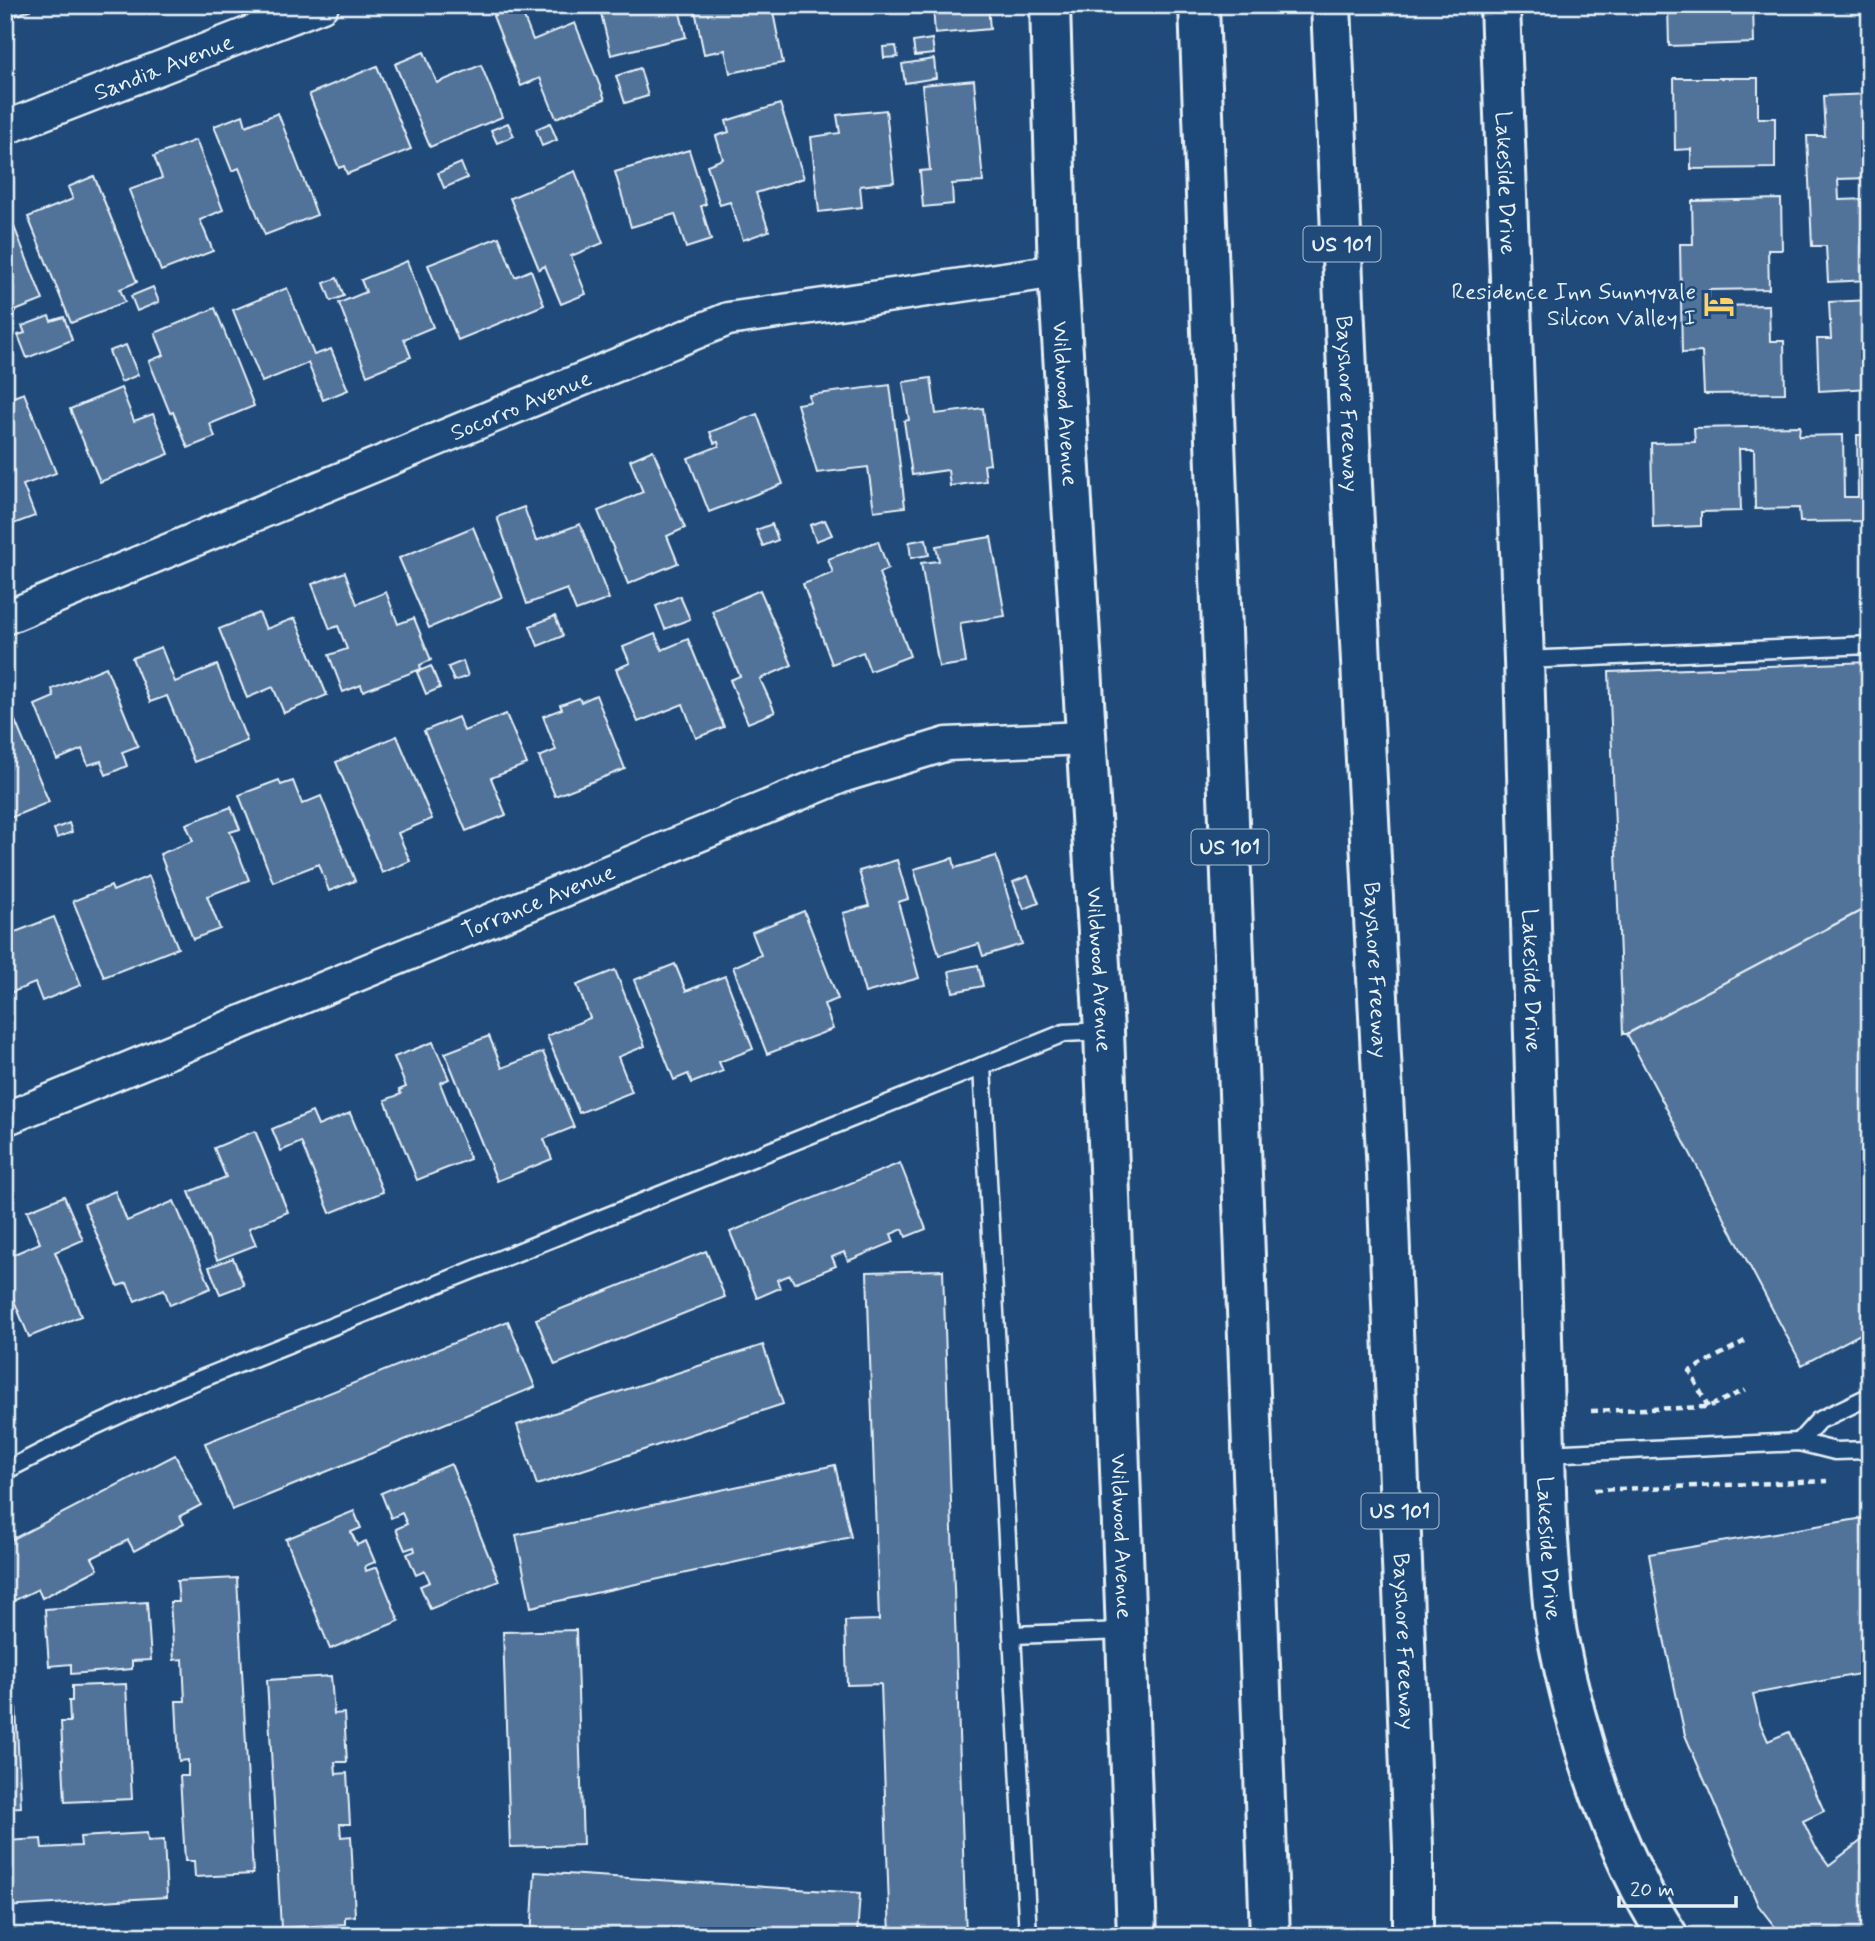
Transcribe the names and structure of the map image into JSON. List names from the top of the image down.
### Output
{
  "streets": {
    "main road": [
      "Lakeside Drive",
      "US 101",
      "Wildwood Avenue",
      "Bayshore Freeway"
    ],
    "street": ["Sandia Avenue", "Socorro Avenue", "Torrance Avenue"]
  },
  "crossings": [
    ["Wildwood Avenue", "Socorro Avenue"],
    ["Wildwood Avenue", "Torrance Avenue"]
  ],
  "places": {
    "hotel": ["Residence Inn Sunnyvale Silicon Valley I"]
  },
  "scale_bar": "20 m"
}
